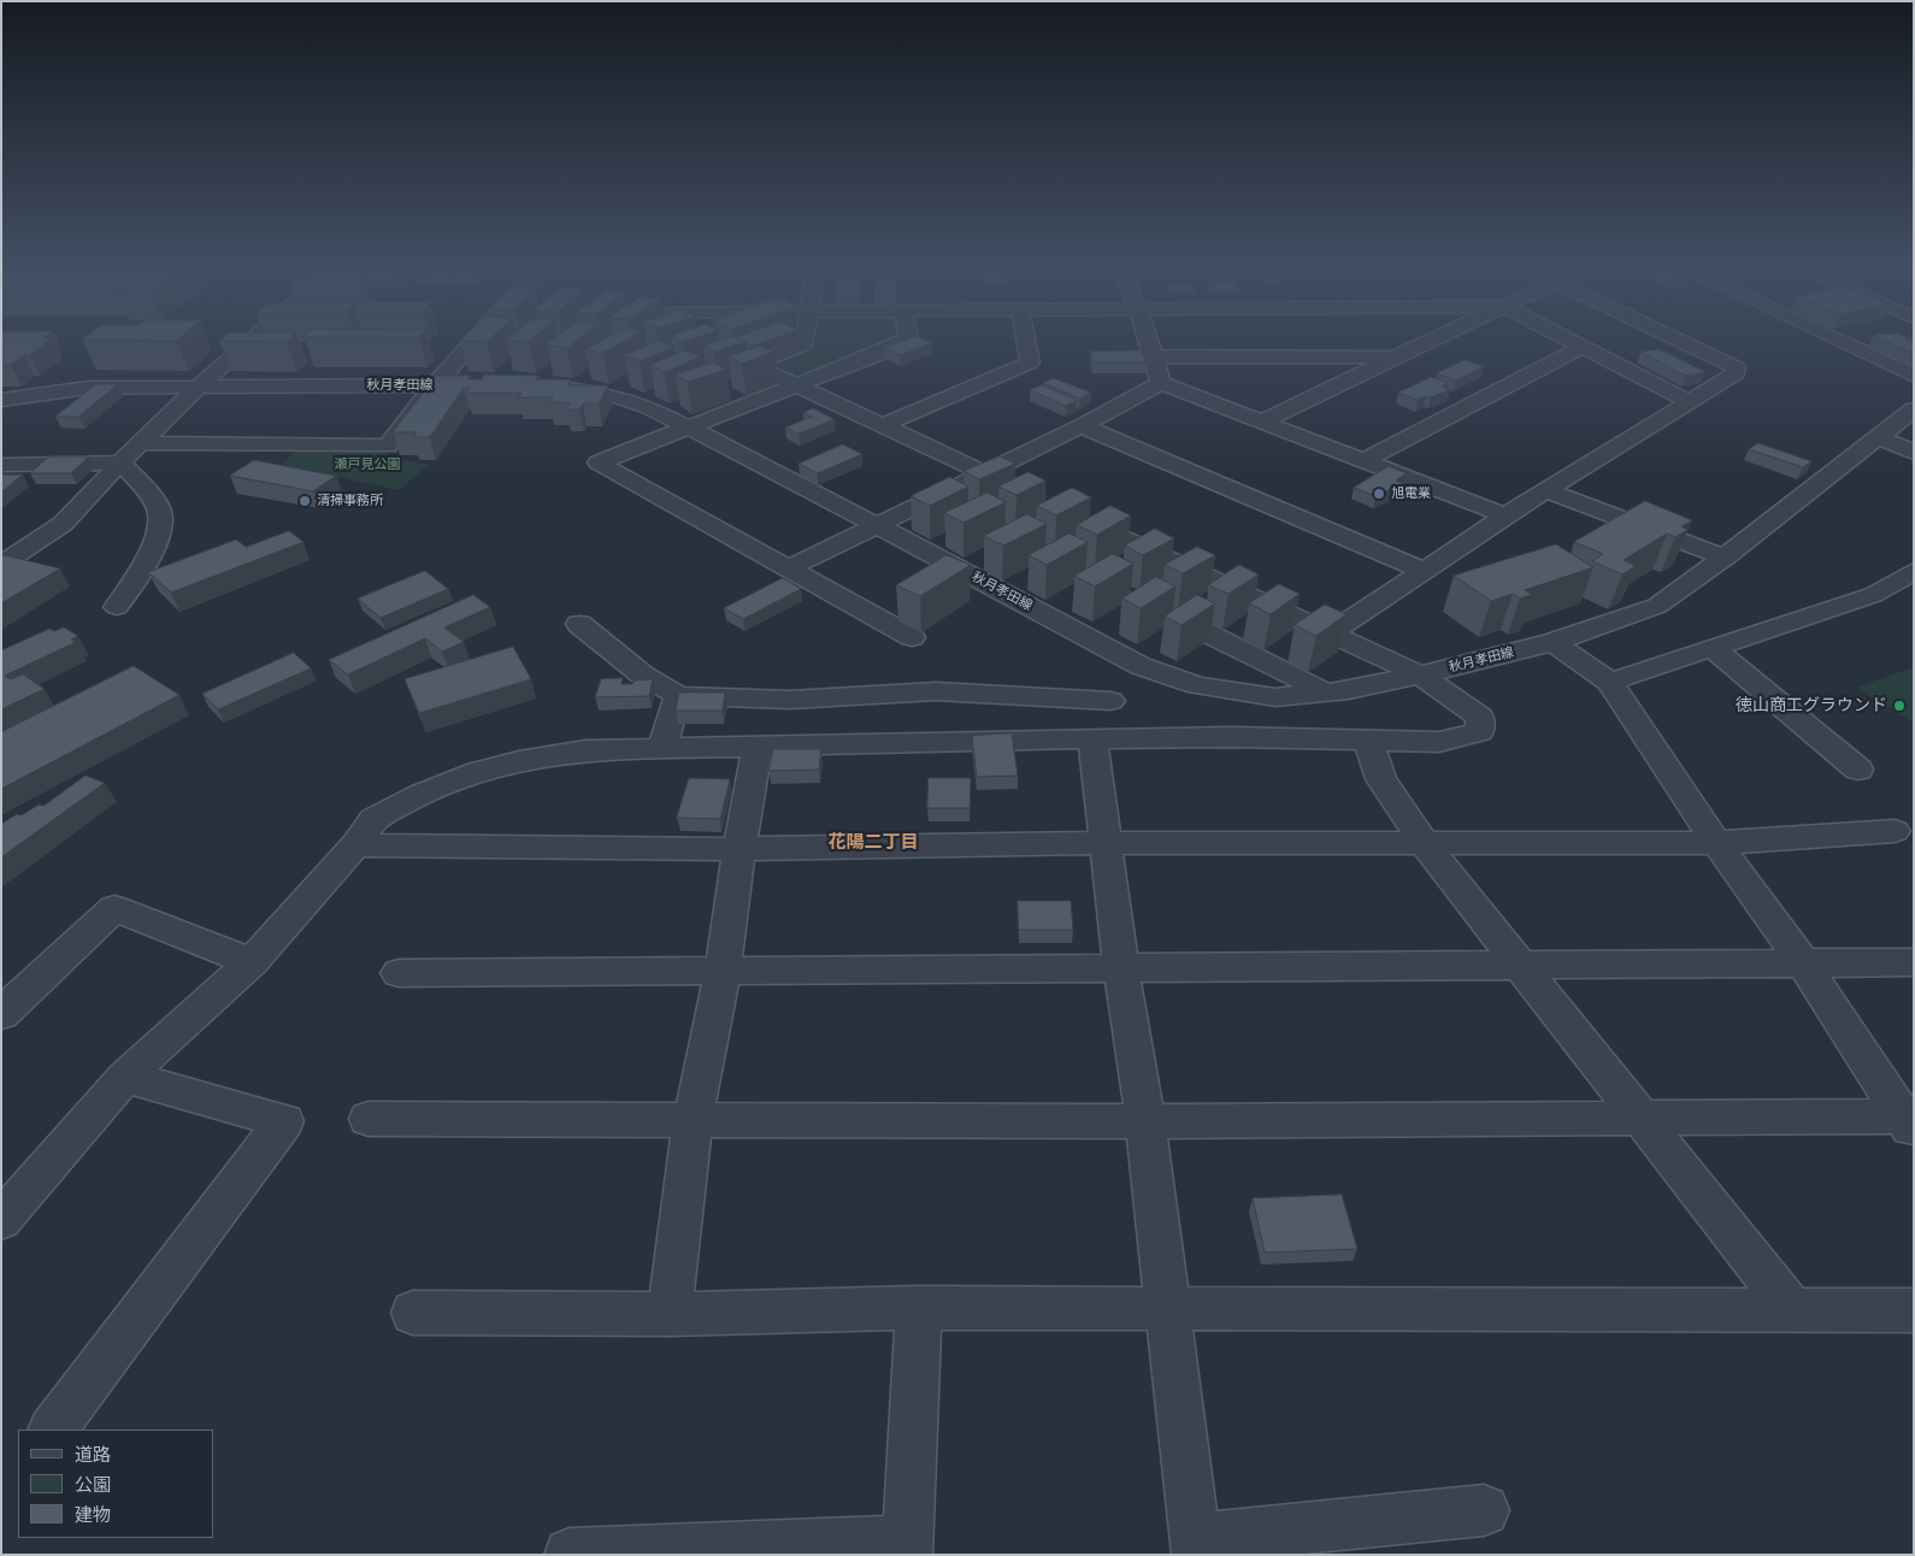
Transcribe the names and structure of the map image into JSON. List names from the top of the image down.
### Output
{
  "streets": {
    "street": ["秋月孝田線"]
  },
  "districts": ["花陽二丁目"],
  "parks": ["瀬戸見公園"],
  "places": ["旭電業", "清掃事務所", "徳山商工グラウンド"],
  "legend": ["道路", "公園", "建物"]
}
